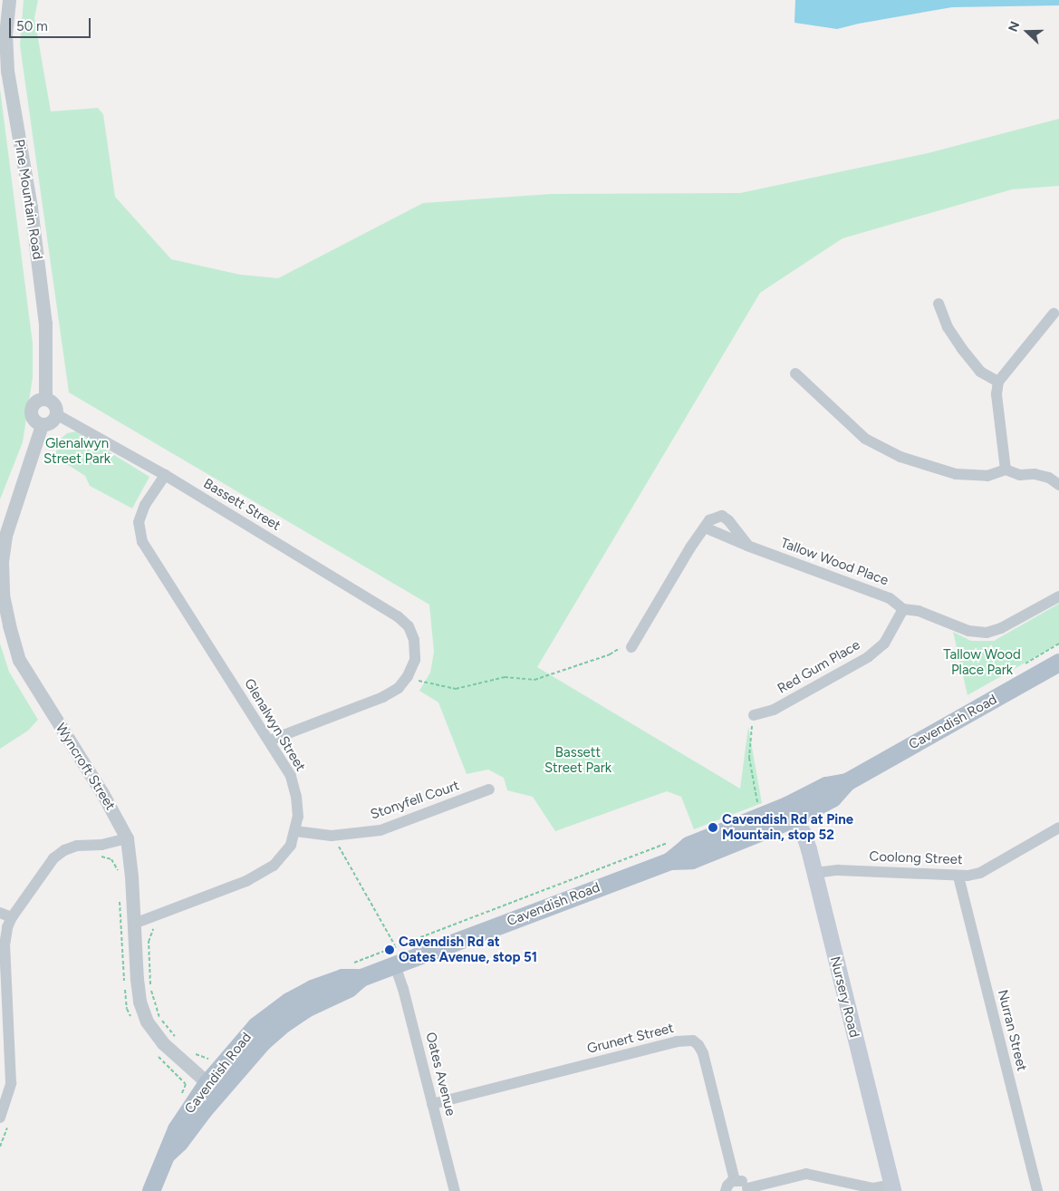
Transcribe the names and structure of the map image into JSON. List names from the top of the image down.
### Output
{
  "streets": {
    "main road": ["Cavendish Road", "Nursery Road"],
    "street": [
      "Pine Mountain Road",
      "Bassett Street",
      "Tallow Wood Place",
      "Red Gum Place",
      "Glenalwyn Street",
      "Wyncroft Street",
      "Stonyfell Court",
      "Coolong Street",
      "Nurran Street",
      "Grunert Street",
      "Oates Avenue"
    ]
  },
  "crossings": [
    ["Pine Mountain Road", "Bassett Street"],
    ["Pine Mountain Road", "Wyncroft Street"],
    ["Bassett Street", "Glenalwyn Street"],
    ["Bassett Street", "Wyncroft Street"],
    ["Tallow Wood Place", "Red Gum Place"],
    ["Cavendish Road", "Wyncroft Street"],
    ["Cavendish Road", "Nursery Road"],
    ["Cavendish Road", "Oates Avenue"],
    ["Glenalwyn Street", "Wyncroft Street"],
    ["Glenalwyn Street", "Stonyfell Court"],
    ["Coolong Street", "Nursery Road"],
    ["Coolong Street", "Nurran Street"],
    ["Grunert Street", "Oates Avenue"]
  ],
  "parks": ["Glenalwyn Street Park", "Tallow Wood Place Park", "Bassett Street Park"],
  "places": ["Cavendish Rd at Pine Mountain, stop 52", "Cavendish Rd at Oates Avenue, stop 51"],
  "scale_bar": "50 m",
  "north": "left"
}
